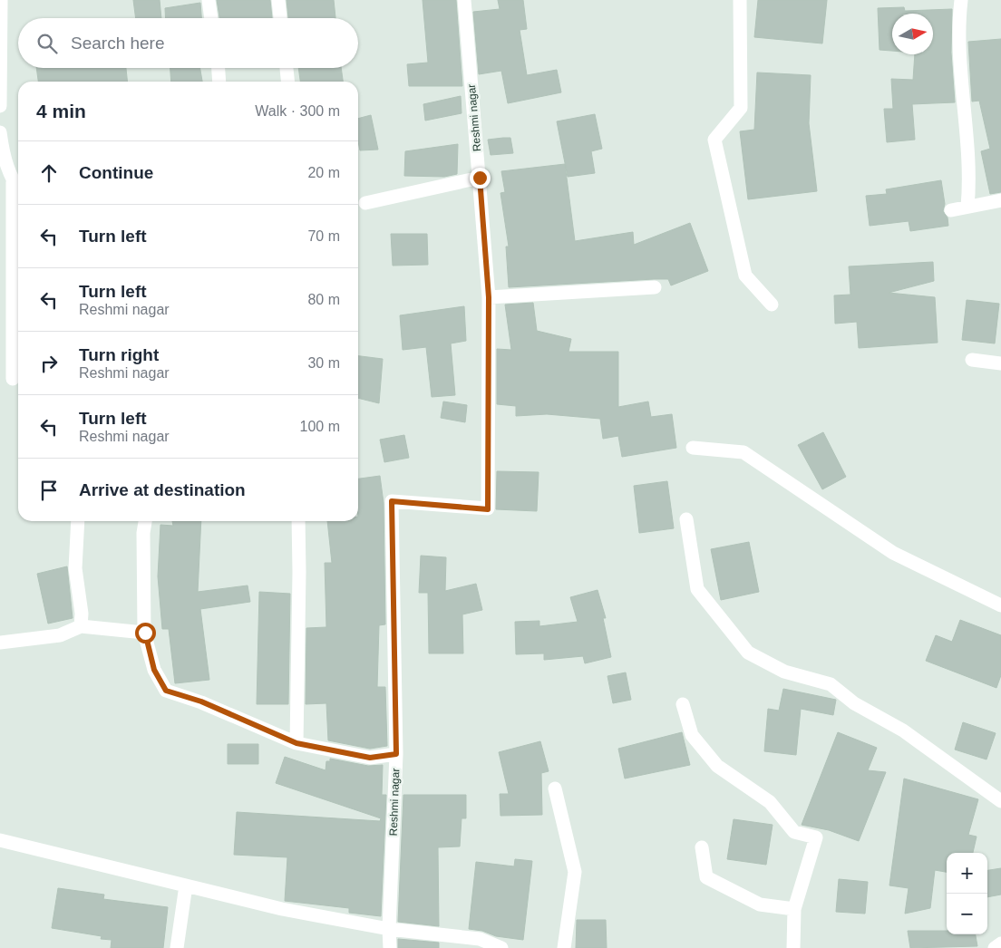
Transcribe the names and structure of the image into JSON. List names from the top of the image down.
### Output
{
  "streets": {
    "street": ["Reshmi nagar"]
  },
  "north": "right",
  "page": {
    "search": "Search here",
    "heading": ["4 min", "Walk · 300 m"],
    "list": [
      ["Continue", "20 m"],
      ["Turn left", "70 m"],
      ["Turn left", "Reshmi nagar", "80 m"],
      ["Turn right", "Reshmi nagar", "30 m"],
      ["Turn left", "Reshmi nagar", "100 m"],
      "Arrive at destination"
    ],
    "map_buttons": ["+", "−"]
  }
}
